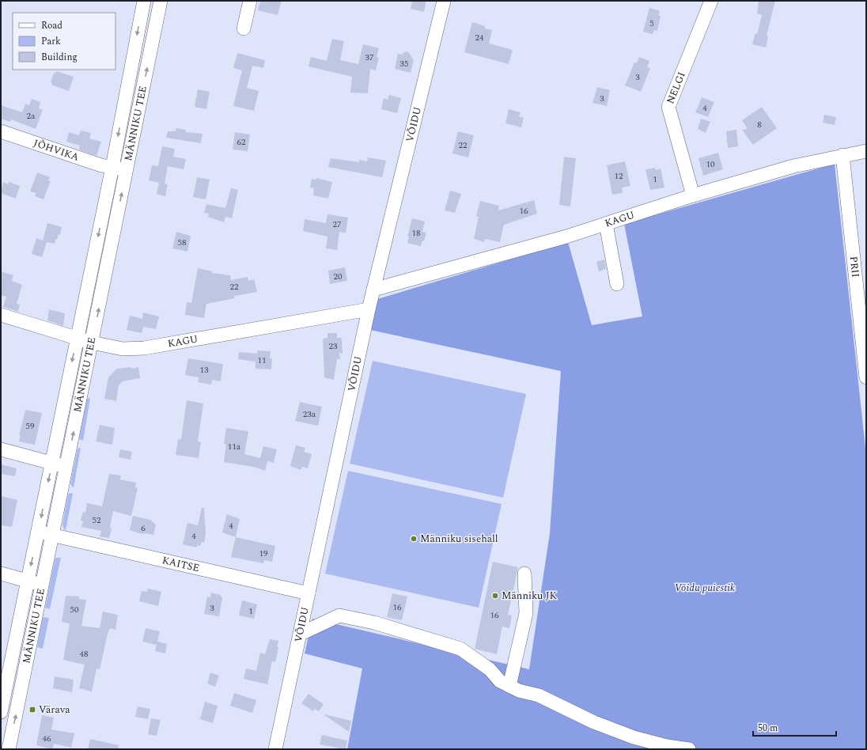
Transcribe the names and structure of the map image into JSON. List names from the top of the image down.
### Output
{
  "streets": {
    "street": [
      "NELGI",
      "MÄNNIKU TEE",
      "VÕIDU",
      "JÕHVIKA",
      "KAGU",
      "PRII",
      "KAITSE"
    ]
  },
  "crossings": [
    ["NELGI", "KAGU"],
    ["MÄNNIKU TEE", "JÕHVIKA"],
    ["MÄNNIKU TEE", "KAGU"],
    ["MÄNNIKU TEE", "KAITSE"],
    ["VÕIDU", "KAGU"],
    ["VÕIDU", "KAITSE"],
    ["KAGU", "PRII"]
  ],
  "parks": ["Võidu puiestik"],
  "places": {
    "other": ["Männiku sisehall", "Männiku JK"],
    "transit": ["Värava"]
  },
  "house_numbers": [
    "5",
    "24",
    "37",
    "35",
    "3",
    "3",
    "4",
    "2a",
    "8",
    "62",
    "22",
    "10",
    "12",
    "1",
    "16",
    "27",
    "18",
    "58",
    "20",
    "22",
    "23",
    "11",
    "13",
    "23a",
    "59",
    "11a",
    "52",
    "4",
    "6",
    "4",
    "19",
    "16",
    "3",
    "50",
    "1",
    "16",
    "48",
    "46"
  ],
  "legend": ["Road", "Park", "Building"],
  "scale_bar": "50 m"
}
